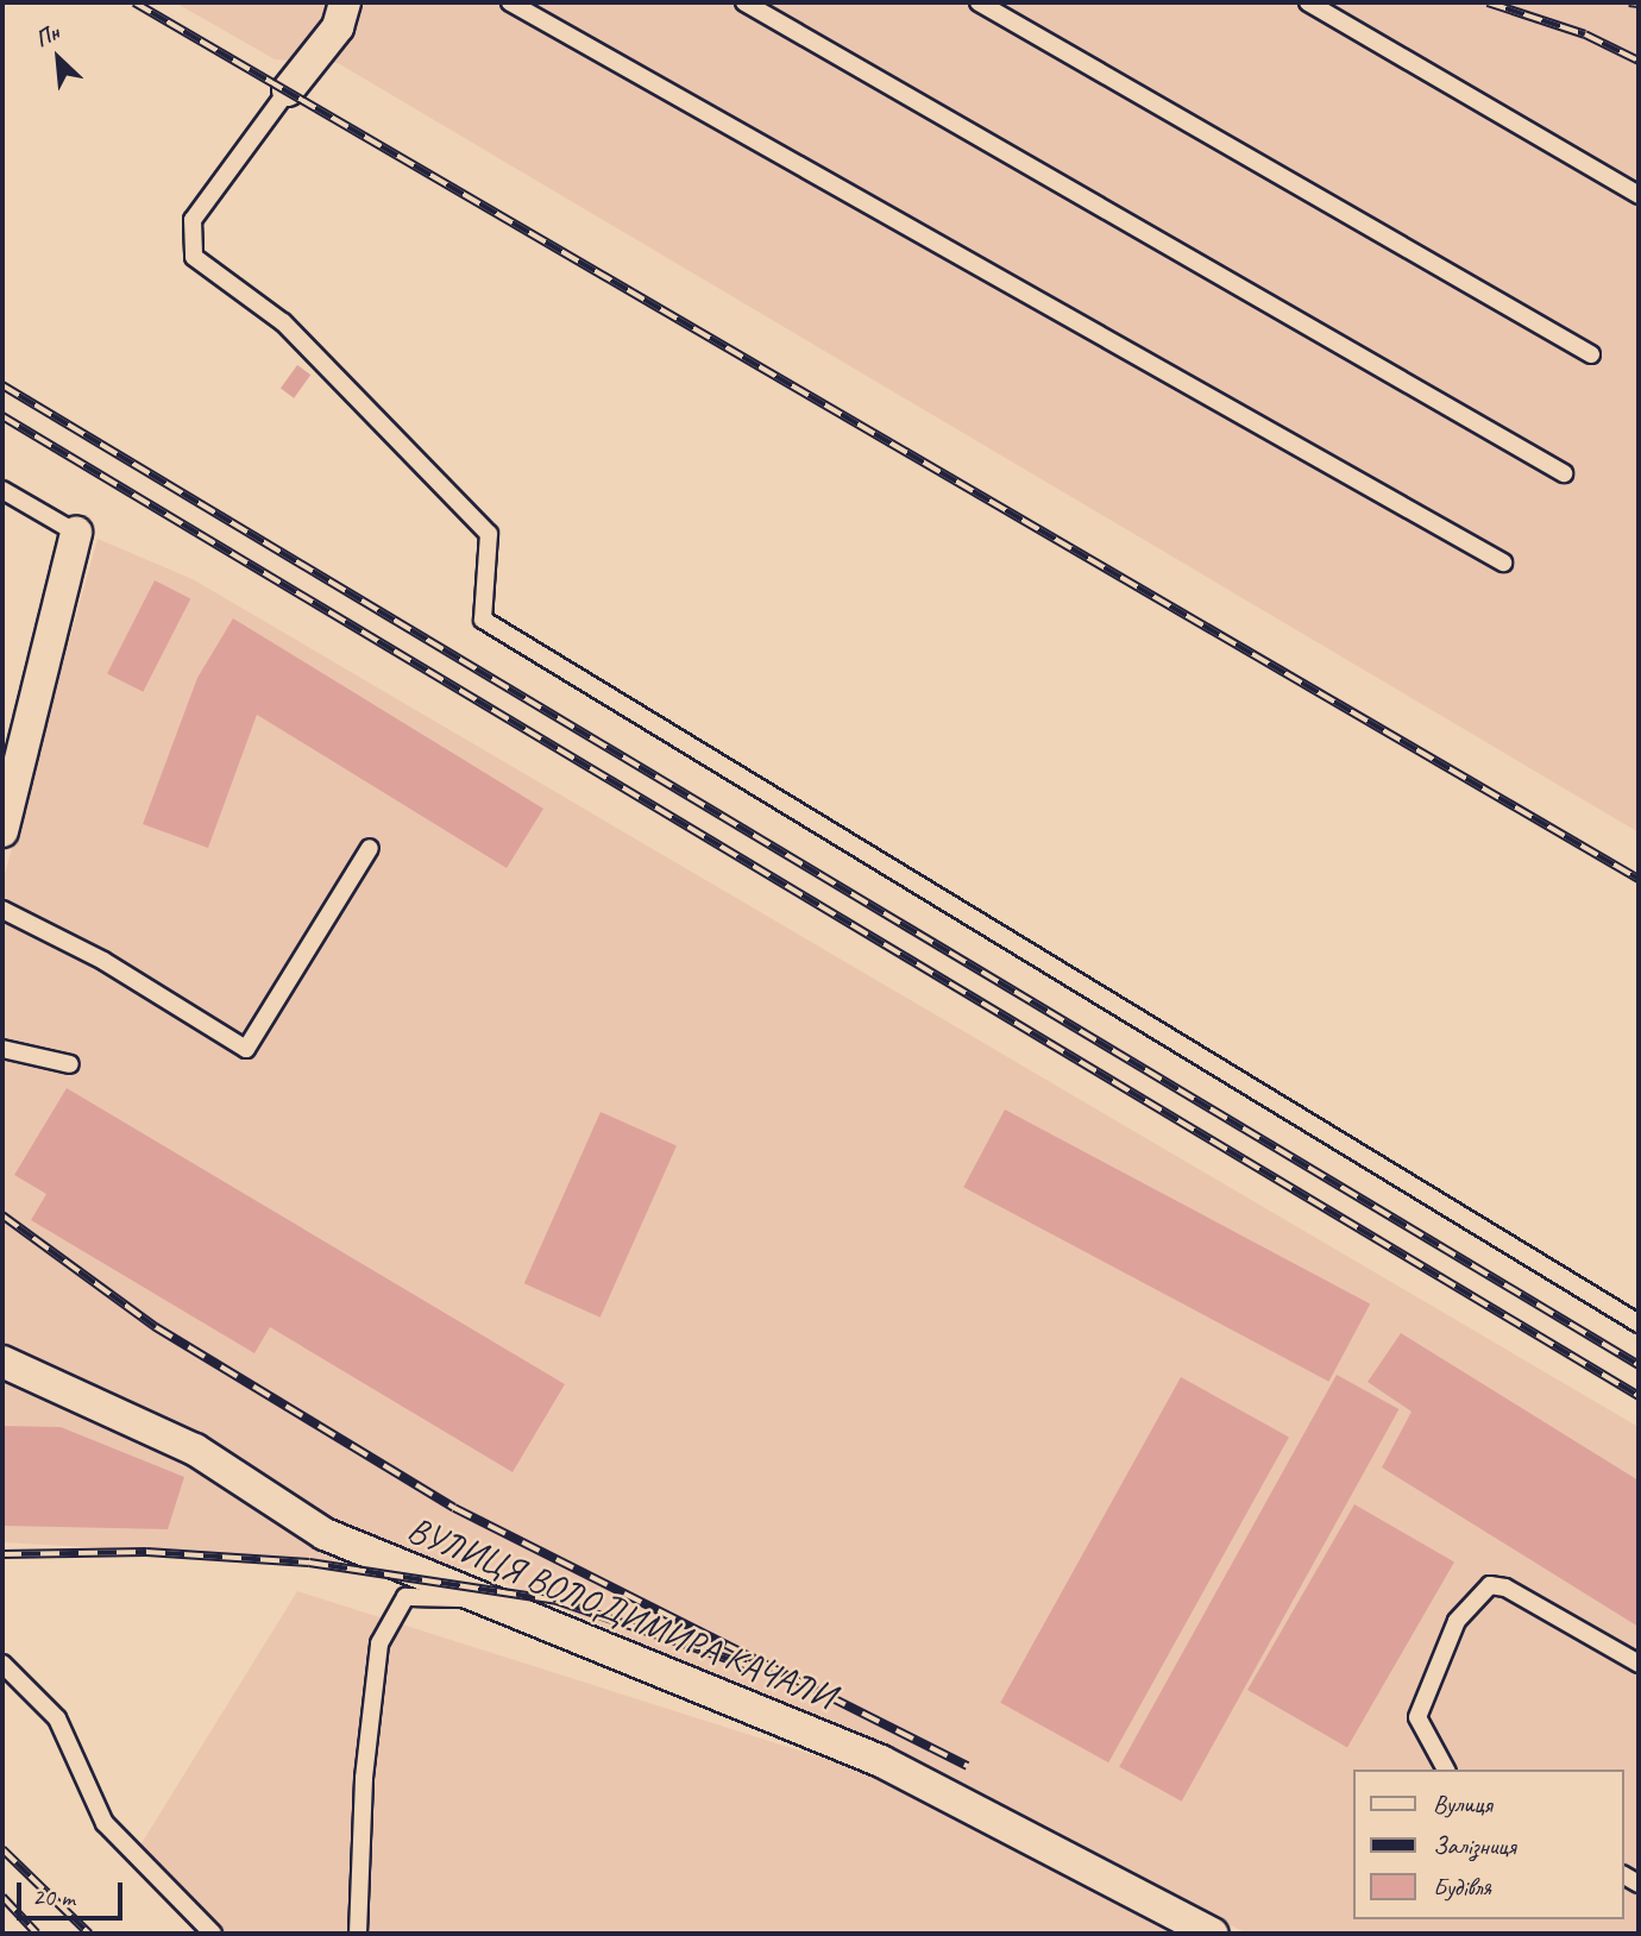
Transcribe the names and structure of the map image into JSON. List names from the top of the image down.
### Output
{
  "streets": {
    "street": ["ВУЛИЦЯ ВОЛОДИМИРА КАЧАЛИ"]
  },
  "legend": ["Вулиця", "Залізниця", "Будівля"],
  "scale_bar": "20 m",
  "north": "top left"
}
